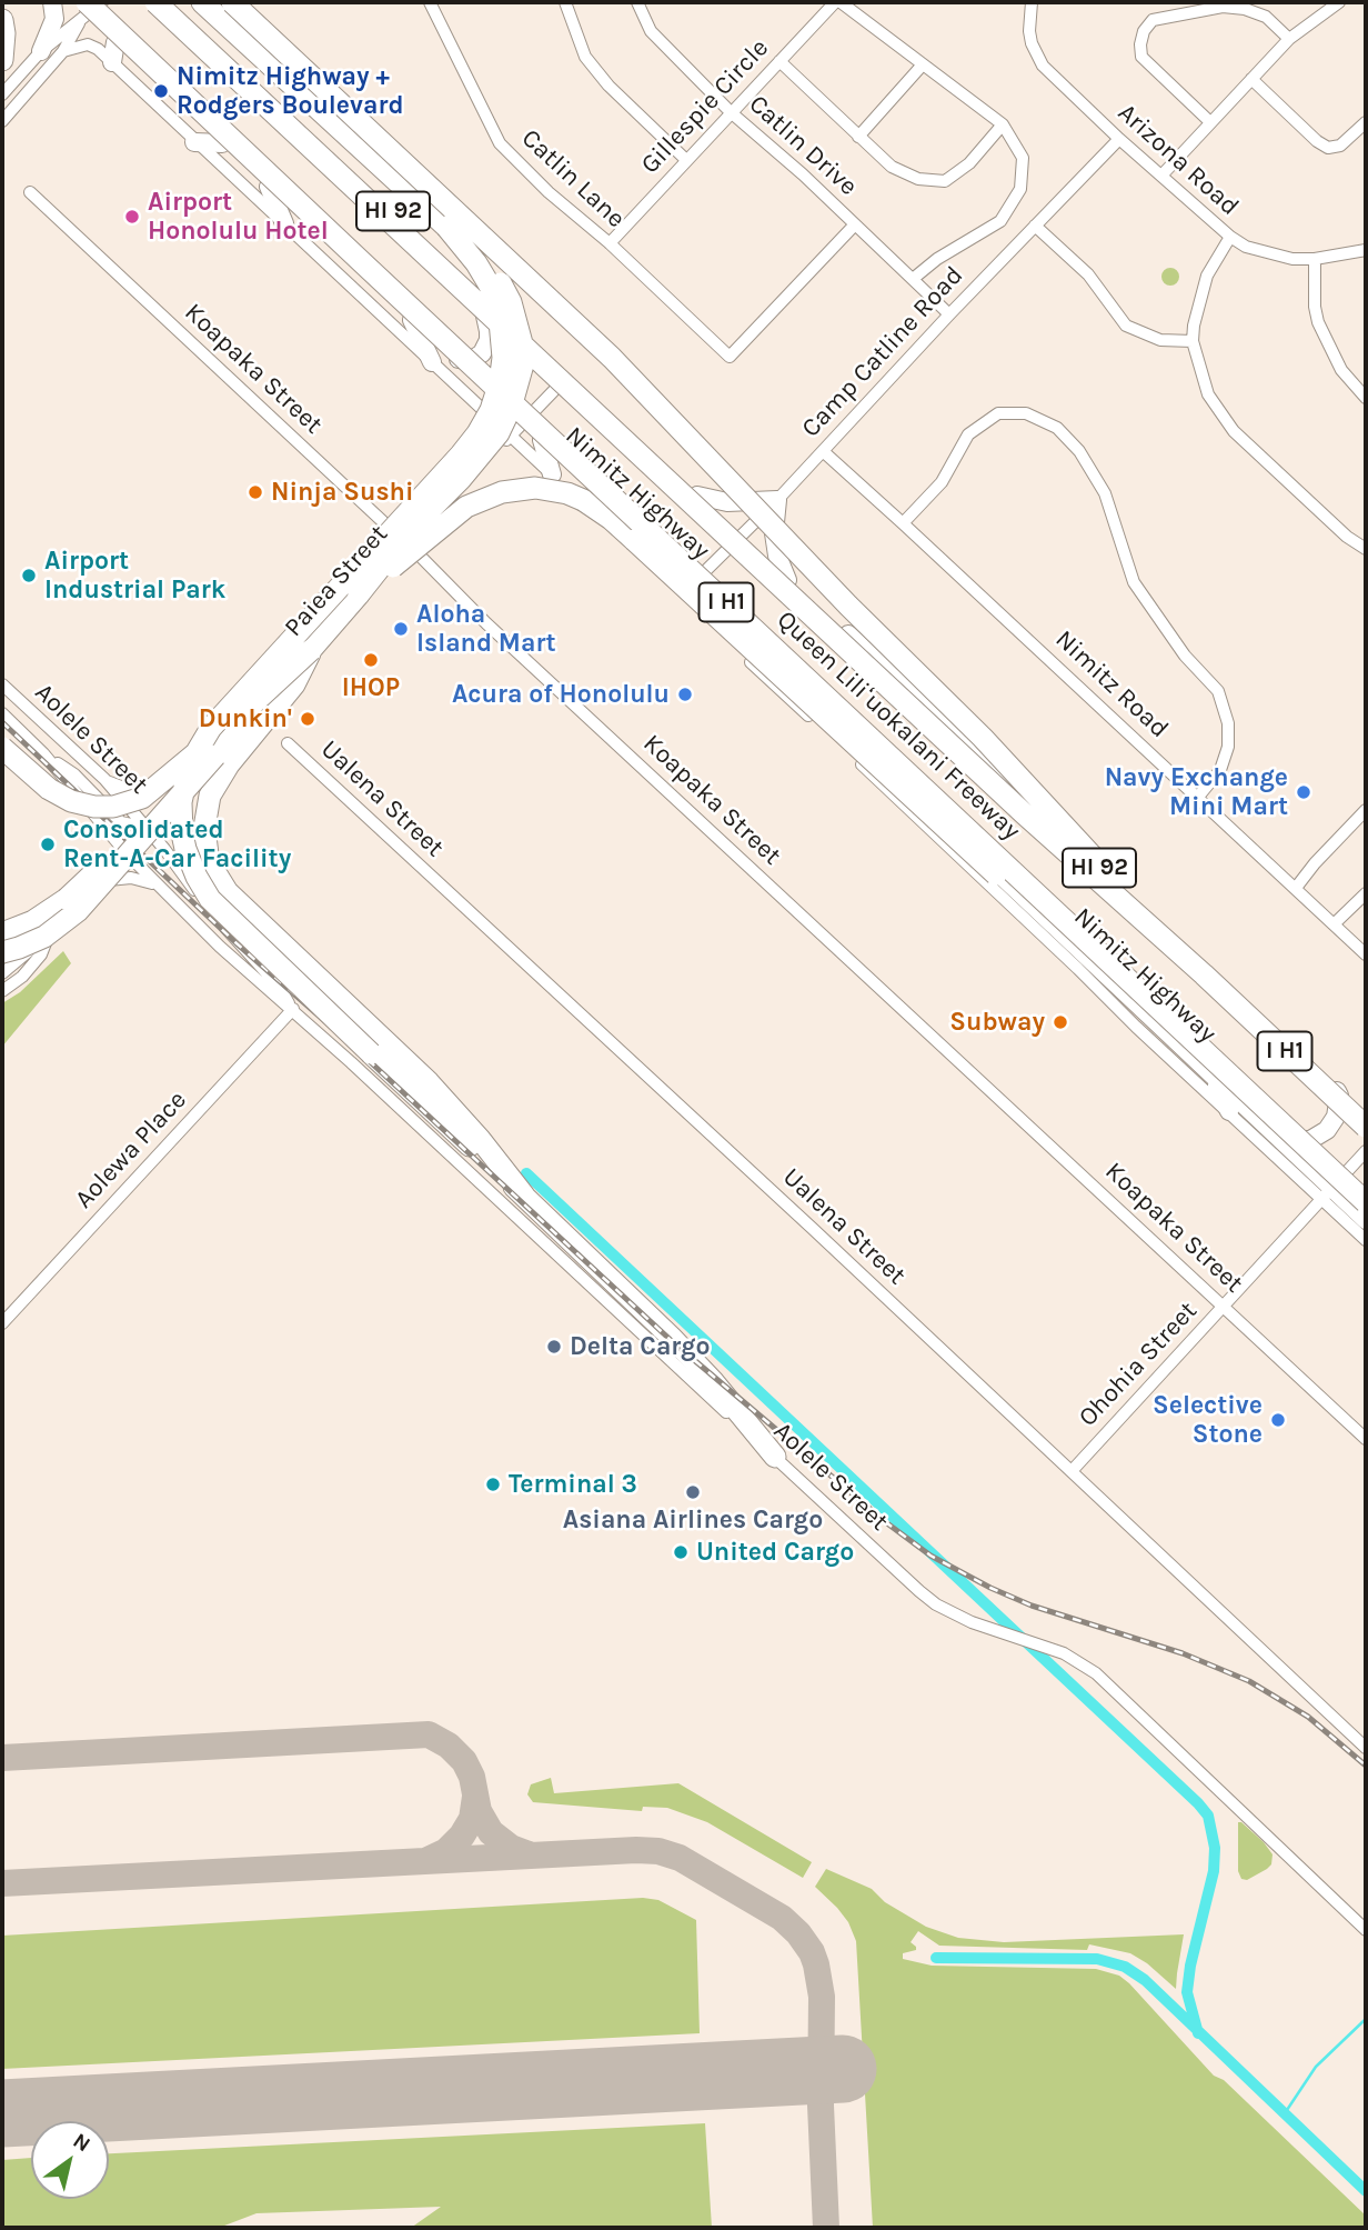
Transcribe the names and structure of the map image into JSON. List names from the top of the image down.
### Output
{
  "streets": {
    "highway": ["I H1", "Queen Liliʻuokalani Freeway"],
    "main road": ["HI 92", "Nimitz Highway"],
    "street": [
      "Gillespie Circle",
      "Catlin Drive",
      "Arizona Road",
      "Catlin Lane",
      "Camp Catline Road",
      "Koapaka Street",
      "Paiea Street",
      "Nimitz Road",
      "Aolele Street",
      "Ualena Street",
      "Aolewa Place",
      "Ohohia Street"
    ]
  },
  "crossings": [
    ["Gillespie Circle", "Catlin Drive"],
    ["Gillespie Circle", "Catlin Lane"],
    ["Catlin Drive", "Catlin Lane"],
    ["Catlin Drive", "Camp Catline Road"],
    ["Arizona Road", "Camp Catline Road"],
    ["HI 92", "Nimitz Highway"],
    ["HI 92", "Queen Liliʻuokalani Freeway"],
    ["Camp Catline Road", "Nimitz Highway"],
    ["Camp Catline Road", "Nimitz Road"],
    ["Koapaka Street", "Paiea Street"],
    ["Koapaka Street", "Ohohia Street"],
    ["Nimitz Highway", "Paiea Street"],
    ["Nimitz Highway", "Queen Liliʻuokalani Freeway"],
    ["Nimitz Highway", "Ohohia Street"],
    ["Paiea Street", "Aolele Street"],
    ["Aolele Street", "Aolewa Place"],
    ["Ualena Street", "Ohohia Street"]
  ],
  "places": [
    "Nimitz Highway + Rodgers Boulevard",
    "Airport Honolulu Hotel",
    "Ninja Sushi",
    "Airport Industrial Park",
    "Aloha Island Mart",
    "IHOP",
    "Acura of Honolulu",
    "Dunkin'",
    "Navy Exchange Mini Mart",
    "Consolidated Rent-A-Car Facility",
    "Subway",
    "Delta Cargo",
    "Selective Stone",
    "Terminal 3",
    "Asiana Airlines Cargo",
    "United Cargo"
  ],
  "north": "top right"
}
